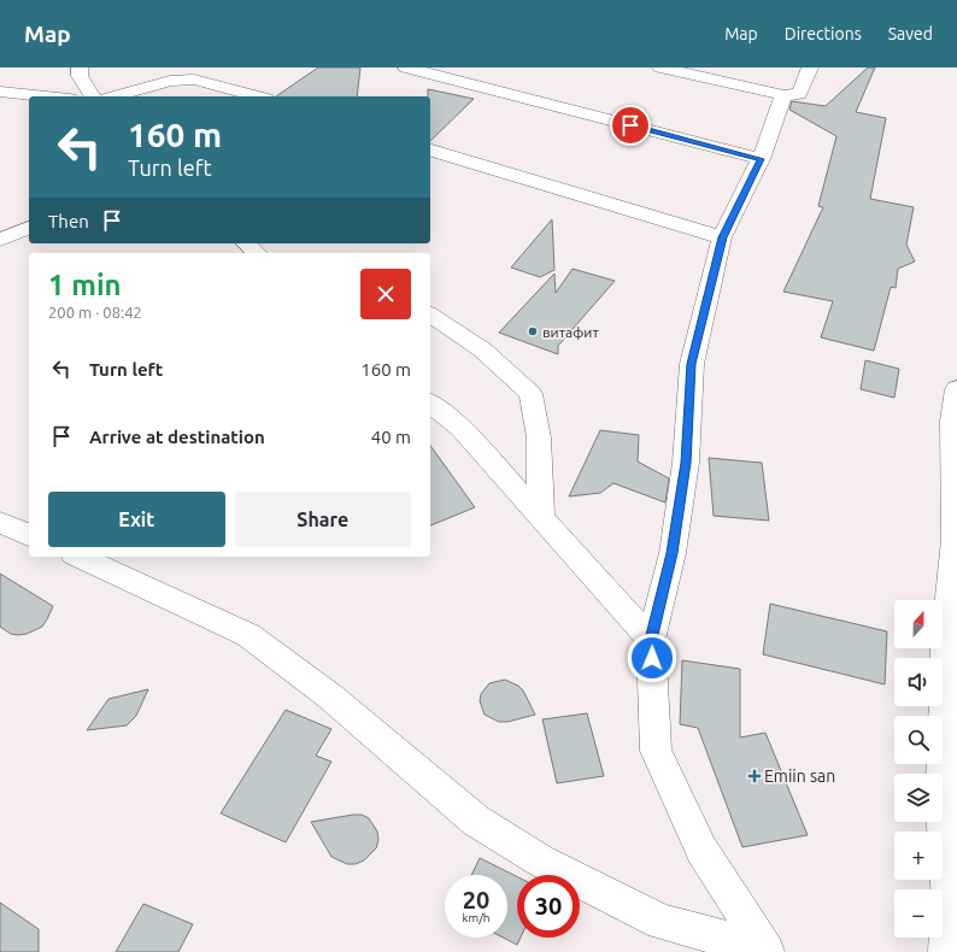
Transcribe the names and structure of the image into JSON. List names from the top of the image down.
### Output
{
  "places": {
    "other": ["витафит"],
    "health": ["Emiin san"]
  },
  "north": "top",
  "page": {
    "header": "Map",
    "nav": ["Map", "Directions", "Saved"],
    "turn": ["160 m", "Turn left"],
    "then": "Then",
    "heading": ["1 min", "200 m · 08:42"],
    "list": [
      {
        "name": "Turn left",
        "value": "160 m"
      },
      {
        "name": "Arrive at destination",
        "value": "40 m"
      }
    ],
    "buttons": ["Exit", "Share"],
    "map_buttons": ["+", "−"],
    "speed": "20 km/h",
    "limit": "30"
  }
}
